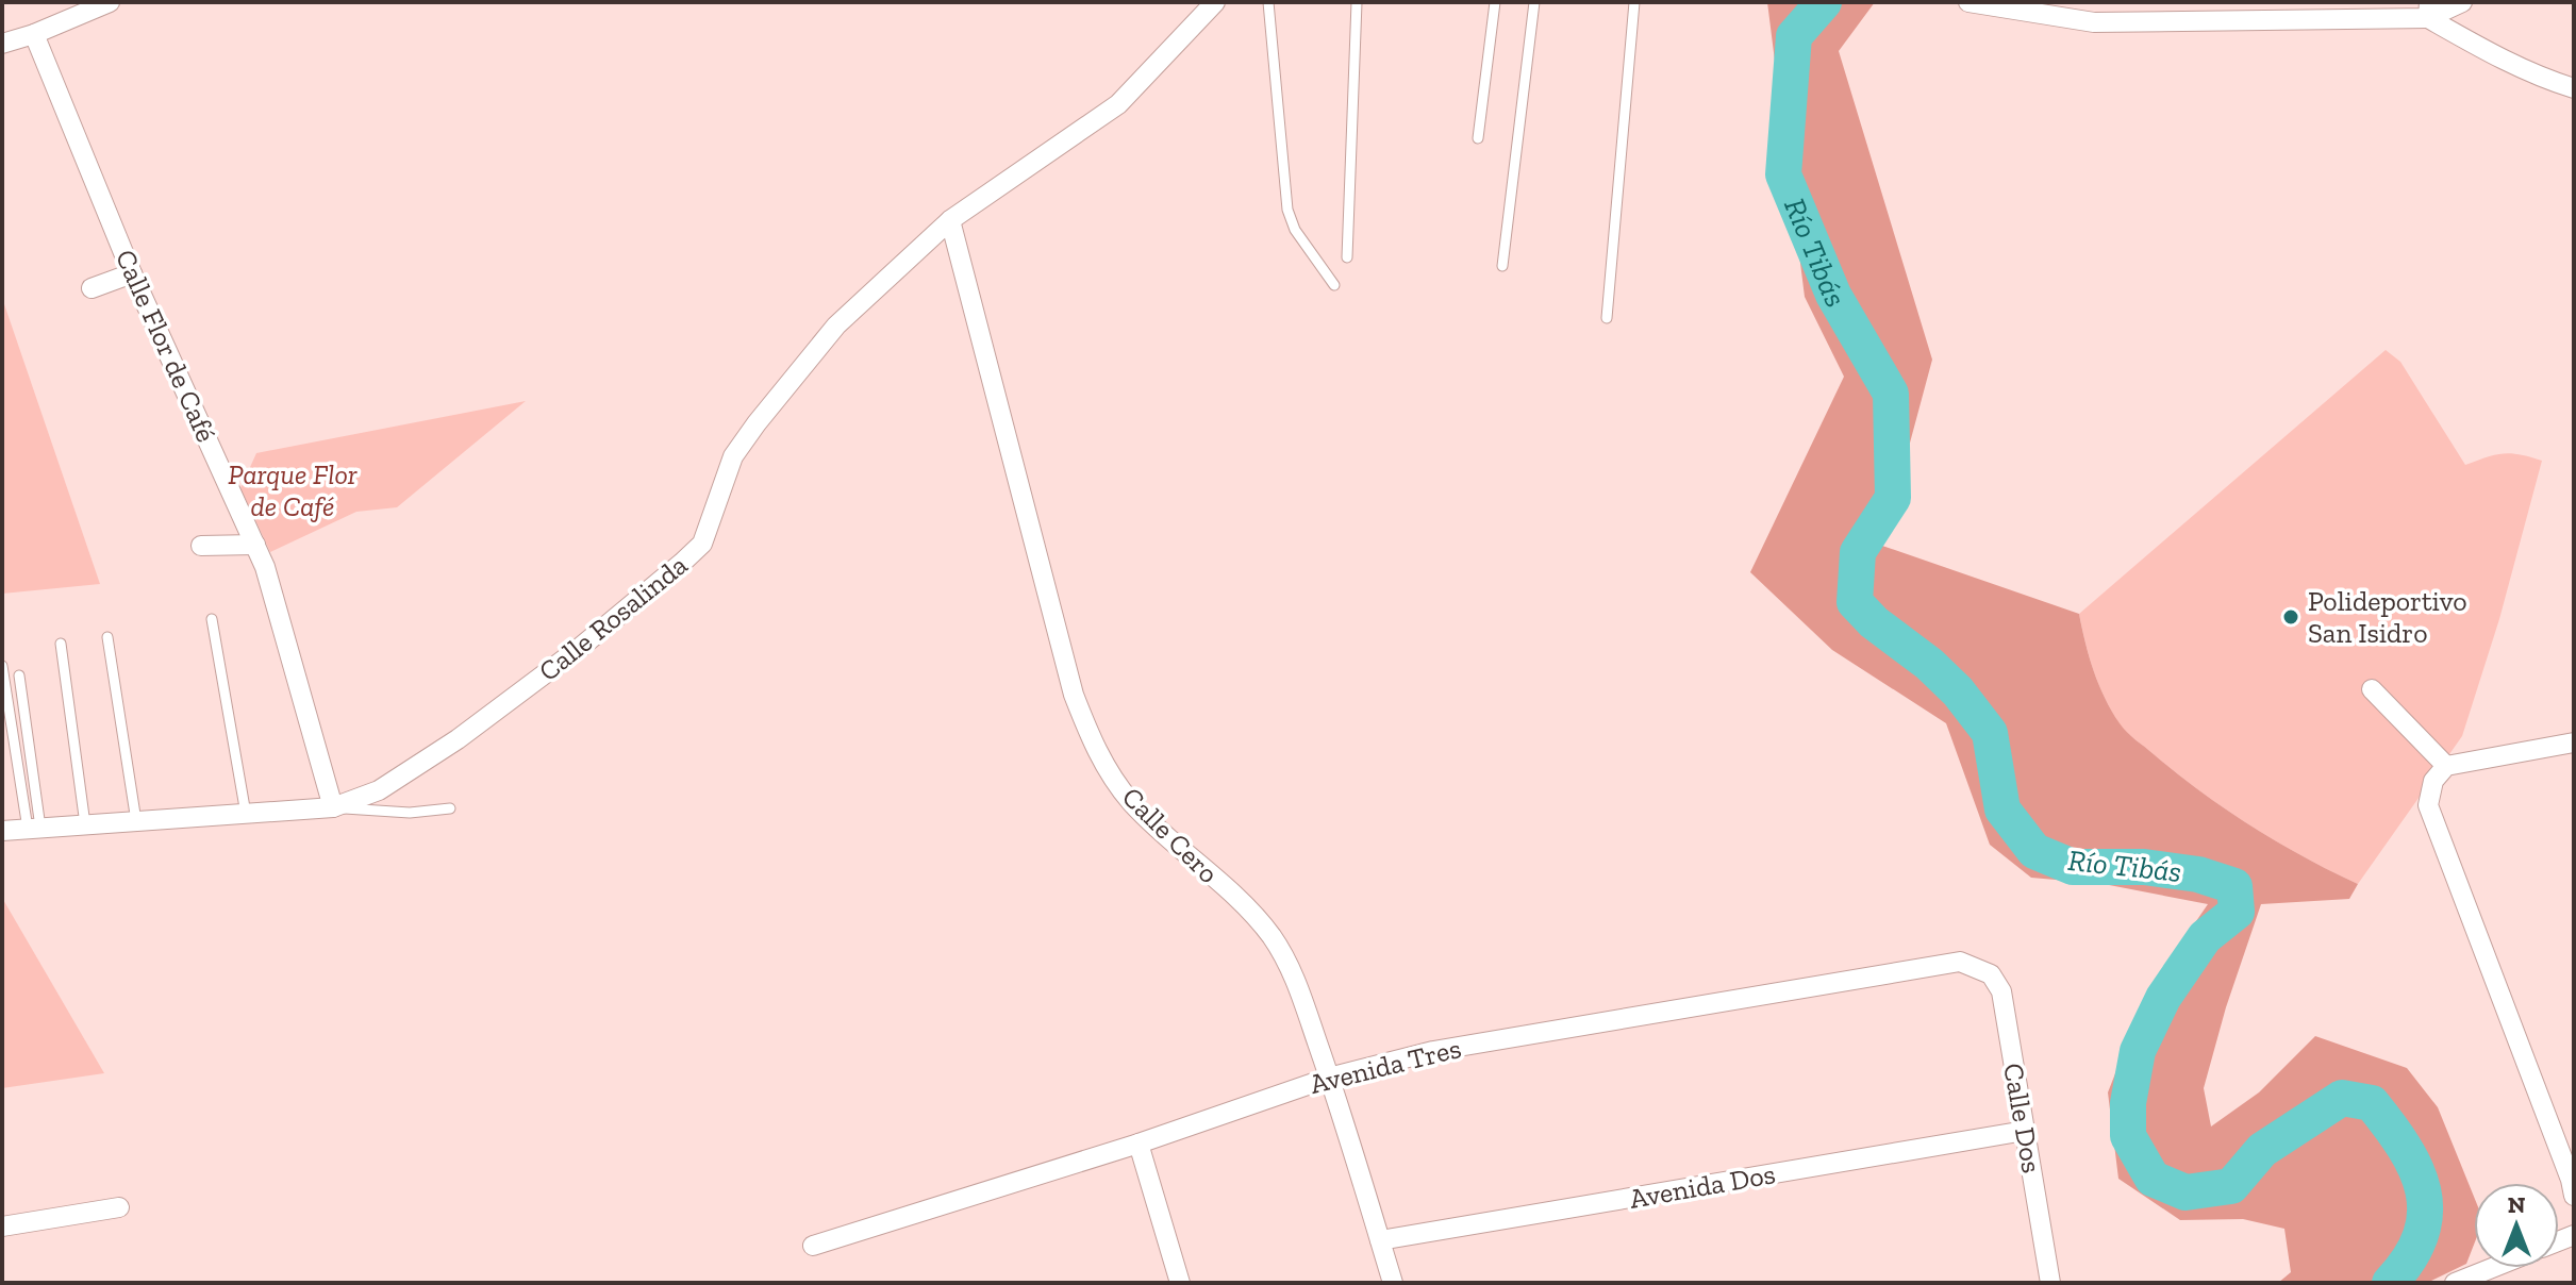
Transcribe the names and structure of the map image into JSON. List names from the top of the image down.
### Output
{
  "streets": {
    "street": [
      "Calle Flor de Café",
      "Calle Rosalinda",
      "Calle Cero",
      "Avenida Tres",
      "Calle Dos",
      "Avenida Dos"
    ]
  },
  "crossings": [
    ["Calle Flor de Café", "Calle Rosalinda"],
    ["Calle Rosalinda", "Calle Cero"],
    ["Calle Cero", "Avenida Tres"],
    ["Calle Cero", "Avenida Dos"],
    ["Avenida Tres", "Calle Dos"],
    ["Calle Dos", "Avenida Dos"]
  ],
  "water": ["Río Tibás"],
  "parks": ["Parque Flor de Café"],
  "places": ["Polideportivo San Isidro"],
  "north": "top"
}
